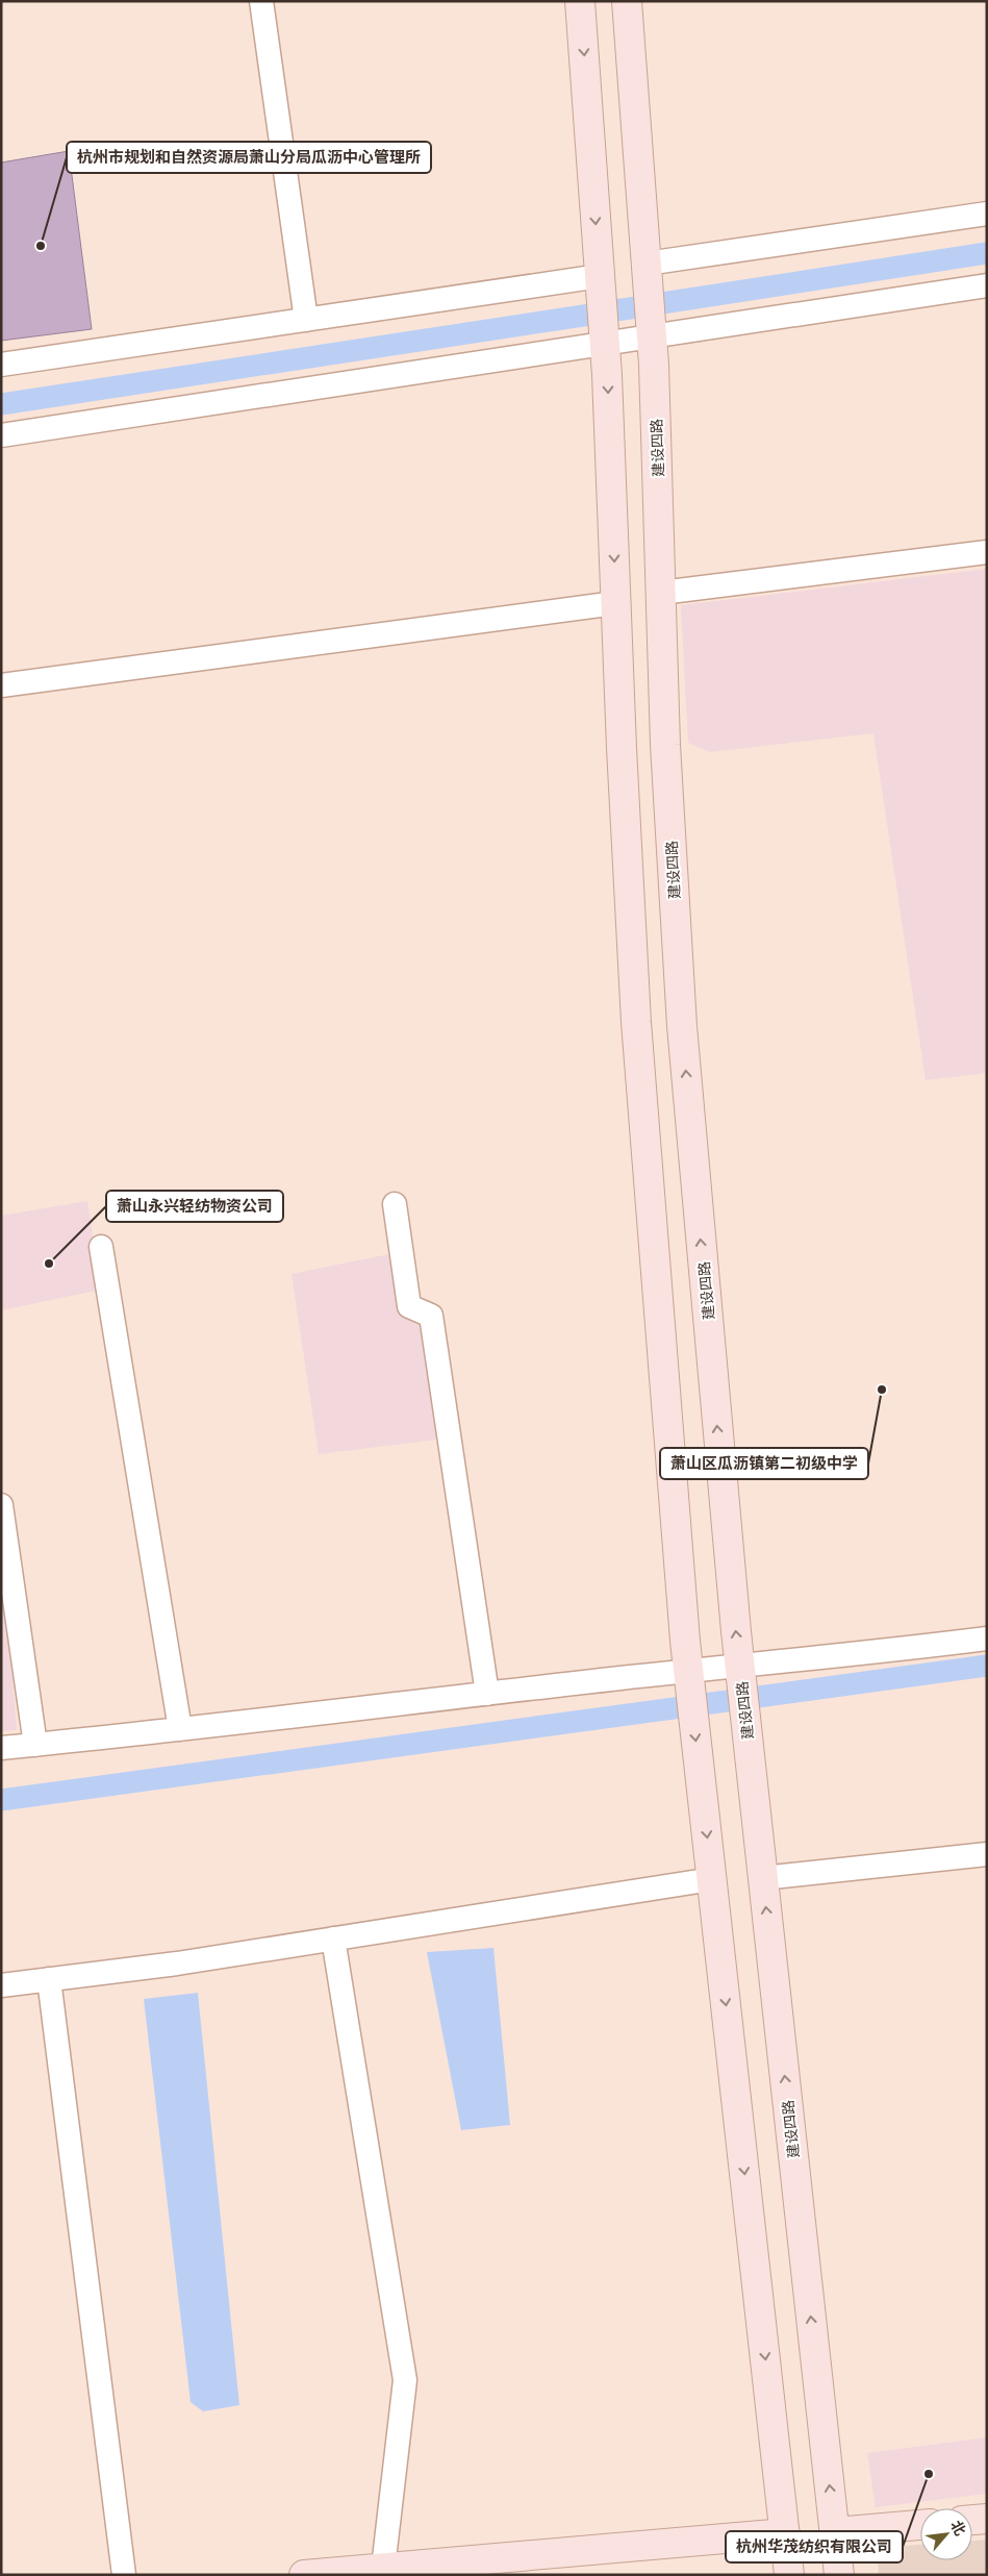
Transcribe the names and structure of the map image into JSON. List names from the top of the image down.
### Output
{
  "streets": {
    "main road": ["建设四路"]
  },
  "places": [
    "杭州市规划和自然资源局萧山分局瓜沥中心管理所",
    "萧山永兴轻纺物资公司",
    "萧山区瓜沥镇第二初级中学",
    "杭州华茂纺织有限公司"
  ],
  "north": "top right"
}
